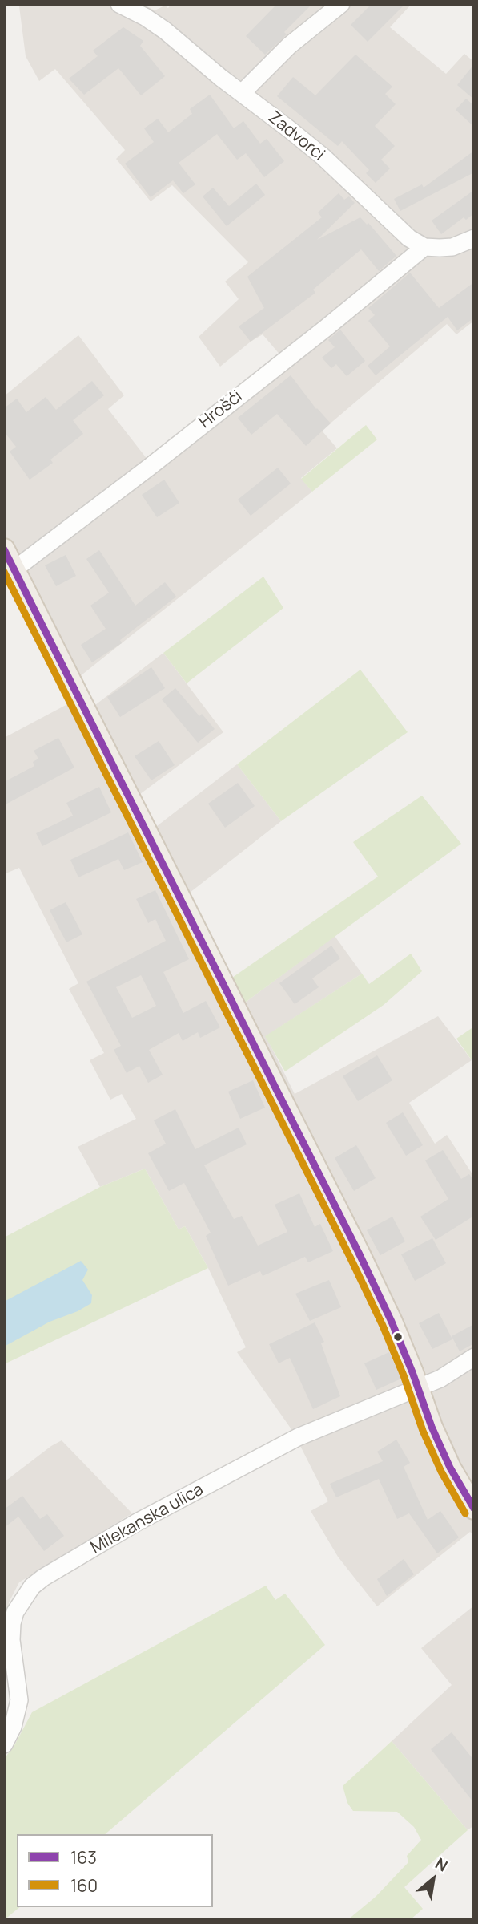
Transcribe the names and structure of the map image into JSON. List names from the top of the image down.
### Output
{
  "streets": {
    "street": ["Zadvorci", "Hrošći", "Milekanska ulica"]
  },
  "crossings": [
    ["Zadvorci", "Hrošći"]
  ],
  "lines": ["transit line 163", "transit line 160"],
  "legend": ["163", "160"],
  "north": "top right"
}
